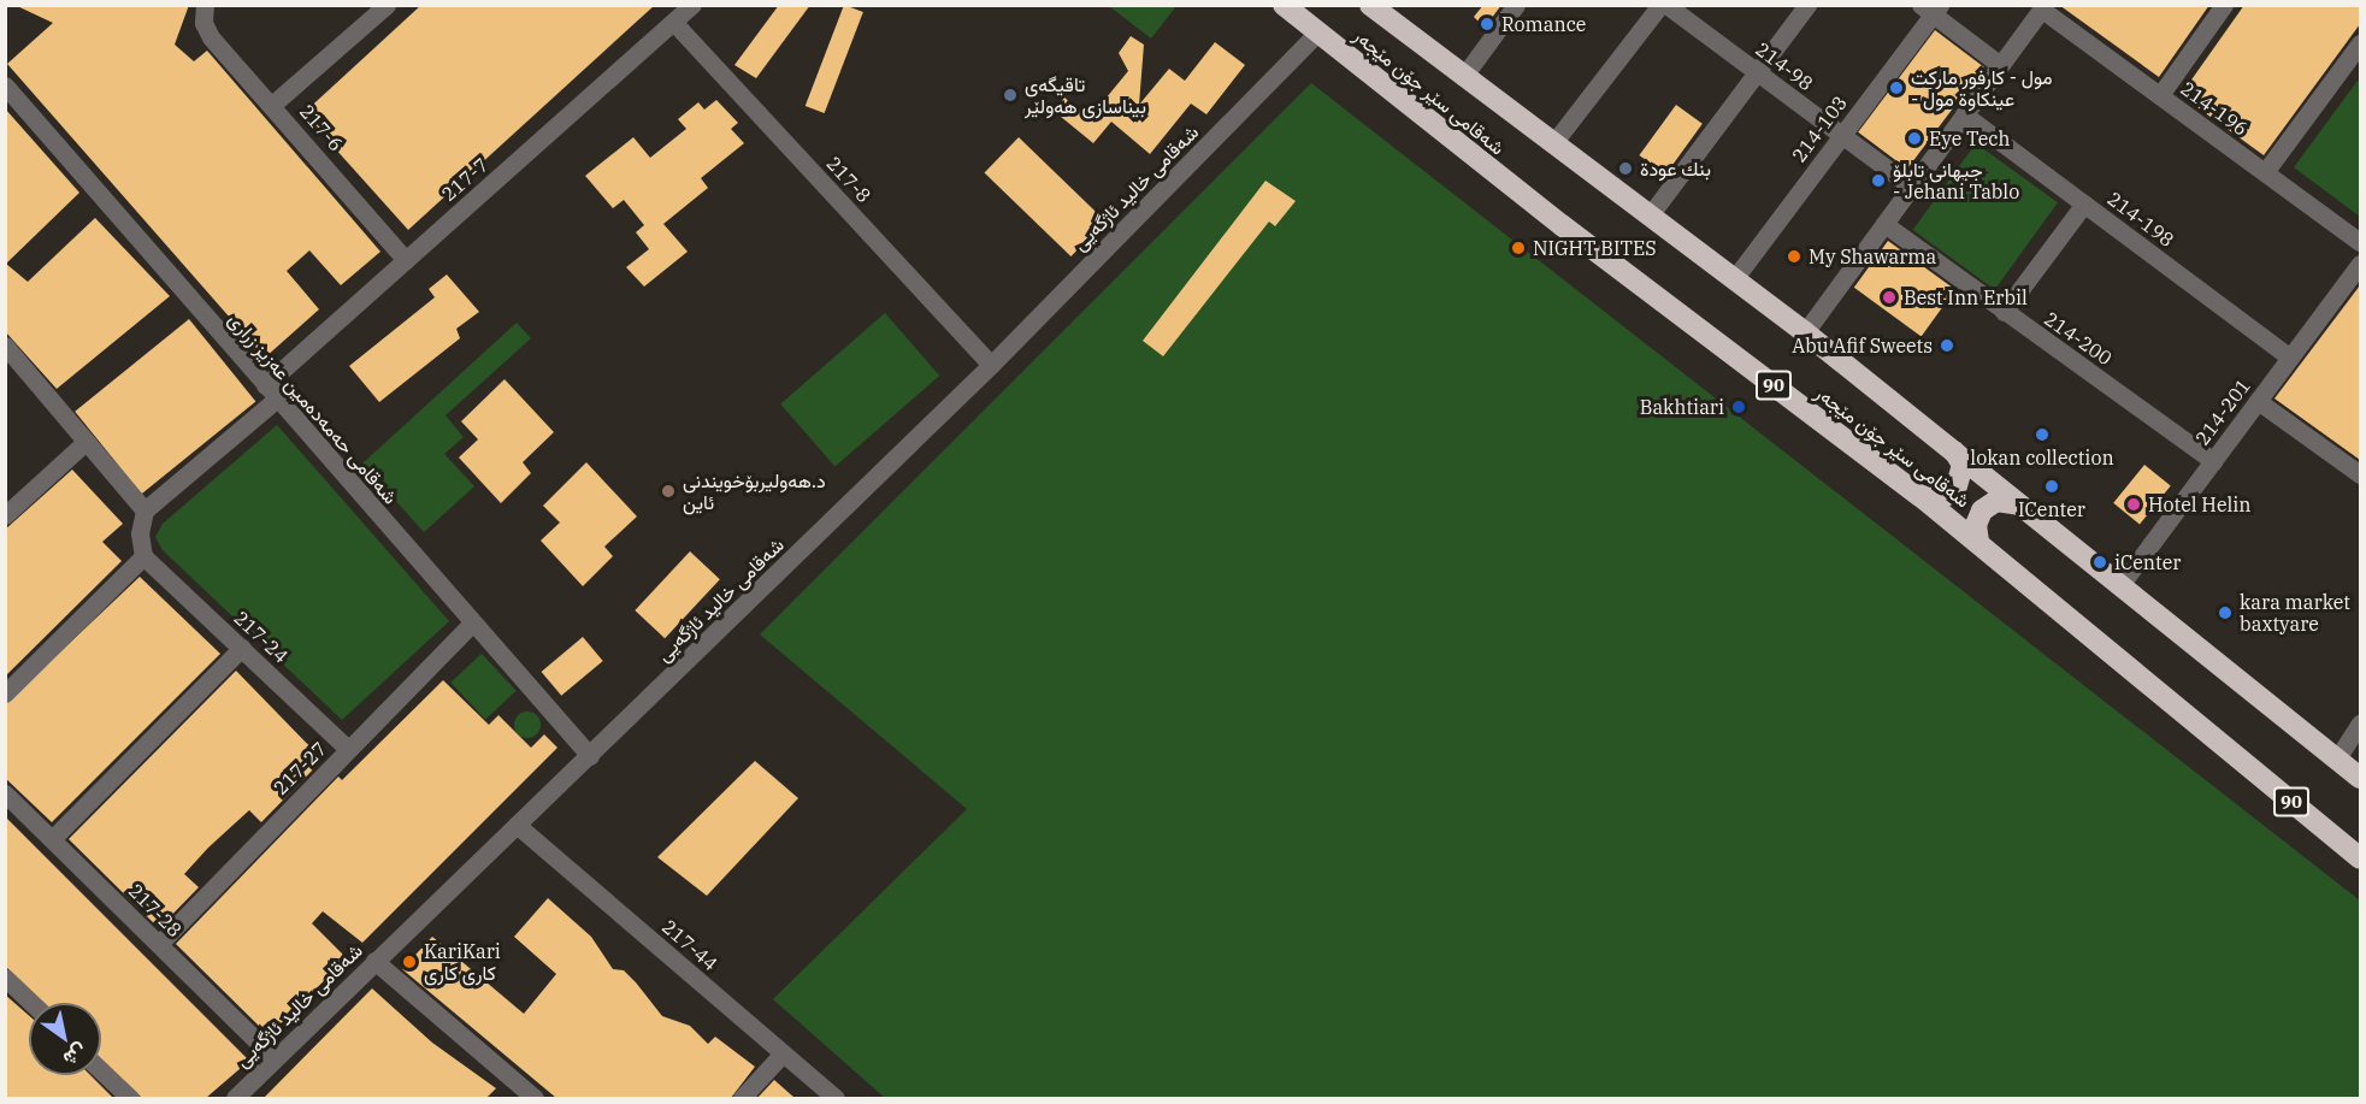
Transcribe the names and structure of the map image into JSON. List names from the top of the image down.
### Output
{
  "streets": {
    "highway": ["شەقامی سێر جۆن مێجەر", "90"],
    "street": [
      "214-98",
      "214-196",
      "217-6",
      "214-103",
      "217-7",
      "217-8",
      "شەقامی خالید ئاژگەیی",
      "214-198",
      "214-200",
      "شەقامی حەمەدەمین عەزیز زراری",
      "214-201",
      "217-24",
      "217-27",
      "217-28",
      "217-44"
    ]
  },
  "crossings": [
    ["214-98", "214-103"],
    ["شەقامی سێر جۆن مێجەر", "214-103"],
    ["شەقامی سێر جۆن مێجەر", "شەقامی خالید ئاژگەیی"],
    ["شەقامی سێر جۆن مێجەر", "214-201"],
    ["217-6", "217-7"],
    ["217-7", "217-8"],
    ["217-7", "شەقامی حەمەدەمین عەزیز زراری"],
    ["217-8", "شەقامی خالید ئاژگەیی"],
    ["شەقامی خالید ئاژگەیی", "شەقامی حەمەدەمین عەزیز زراری"],
    ["شەقامی خالید ئاژگەیی", "217-28"],
    ["شەقامی خالید ئاژگەیی", "217-44"],
    ["214-198", "214-201"],
    ["214-200", "214-201"],
    ["شەقامی حەمەدەمین عەزیز زراری", "217-27"],
    ["217-24", "217-27"],
    ["217-27", "217-28"]
  ],
  "places": [
    "Romance",
    "مول - كارفور ماركت - عينكاوة مول",
    "تاقیگەی بیناسازی هەولێر",
    "Eye Tech",
    "بنك عودة",
    "جیهانی تابلۆ - Jehani Tablo",
    "NIGHT BITES",
    "My Shawarma",
    "Best Inn Erbil",
    "Abu Afif Sweets",
    "Bakhtiari",
    "lokan collection",
    "ICenter",
    "د.هه‌ولیربۆخویندنی ئاین",
    "Hotel Helin",
    "iCenter",
    "kara market baxtyare",
    "KariKari کاری کاری"
  ],
  "north": "bottom right"
}
